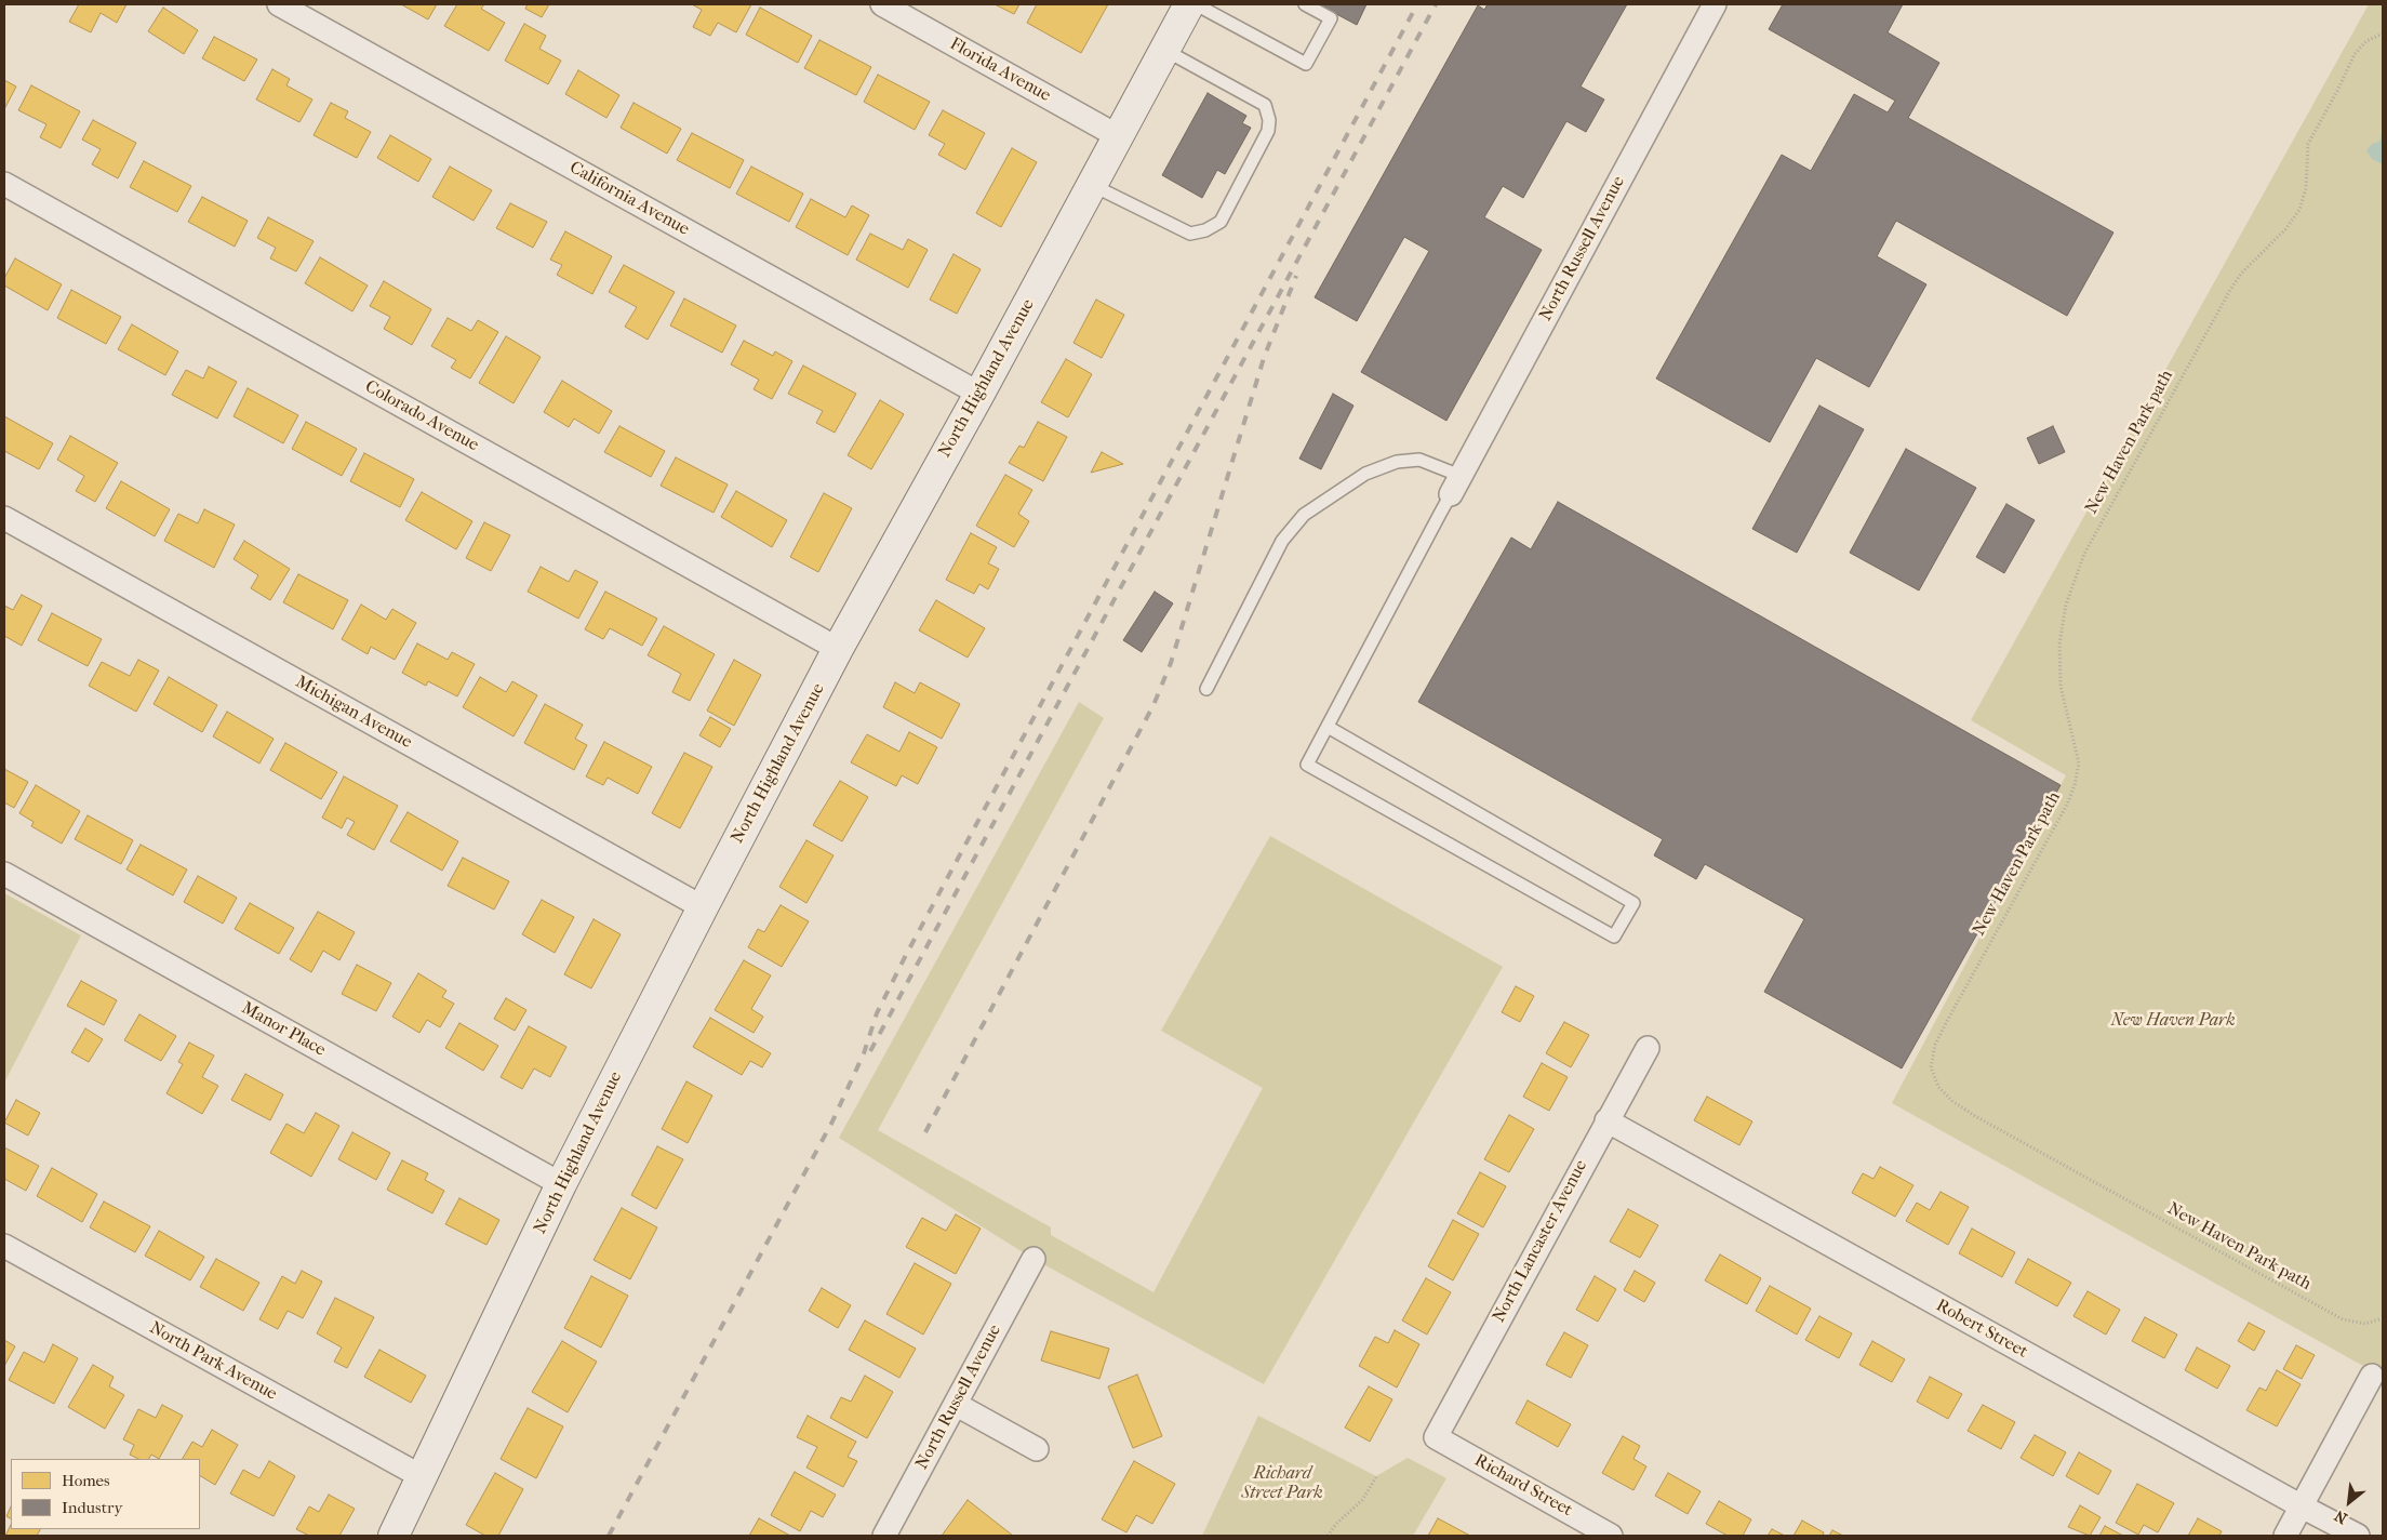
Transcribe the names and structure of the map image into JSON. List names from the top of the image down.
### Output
{
  "streets": {
    "street": [
      "Florida Avenue",
      "California Avenue",
      "North Russell Avenue",
      "North Highland Avenue",
      "Colorado Avenue",
      "Michigan Avenue",
      "Manor Place",
      "North Lancaster Avenue",
      "Robert Street",
      "North Park Avenue",
      "Richard Street"
    ],
    "path": ["New Haven Park path"]
  },
  "crossings": [
    ["Florida Avenue", "North Highland Avenue"],
    ["California Avenue", "North Highland Avenue"],
    ["North Highland Avenue", "Colorado Avenue"],
    ["North Highland Avenue", "Michigan Avenue"],
    ["North Highland Avenue", "Manor Place"],
    ["North Highland Avenue", "North Park Avenue"],
    ["North Lancaster Avenue", "Robert Street"],
    ["North Lancaster Avenue", "Richard Street"]
  ],
  "parks": ["New Haven Park", "Richard Street Park"],
  "legend": ["Homes", "Industry"],
  "north": "bottom left"
}
